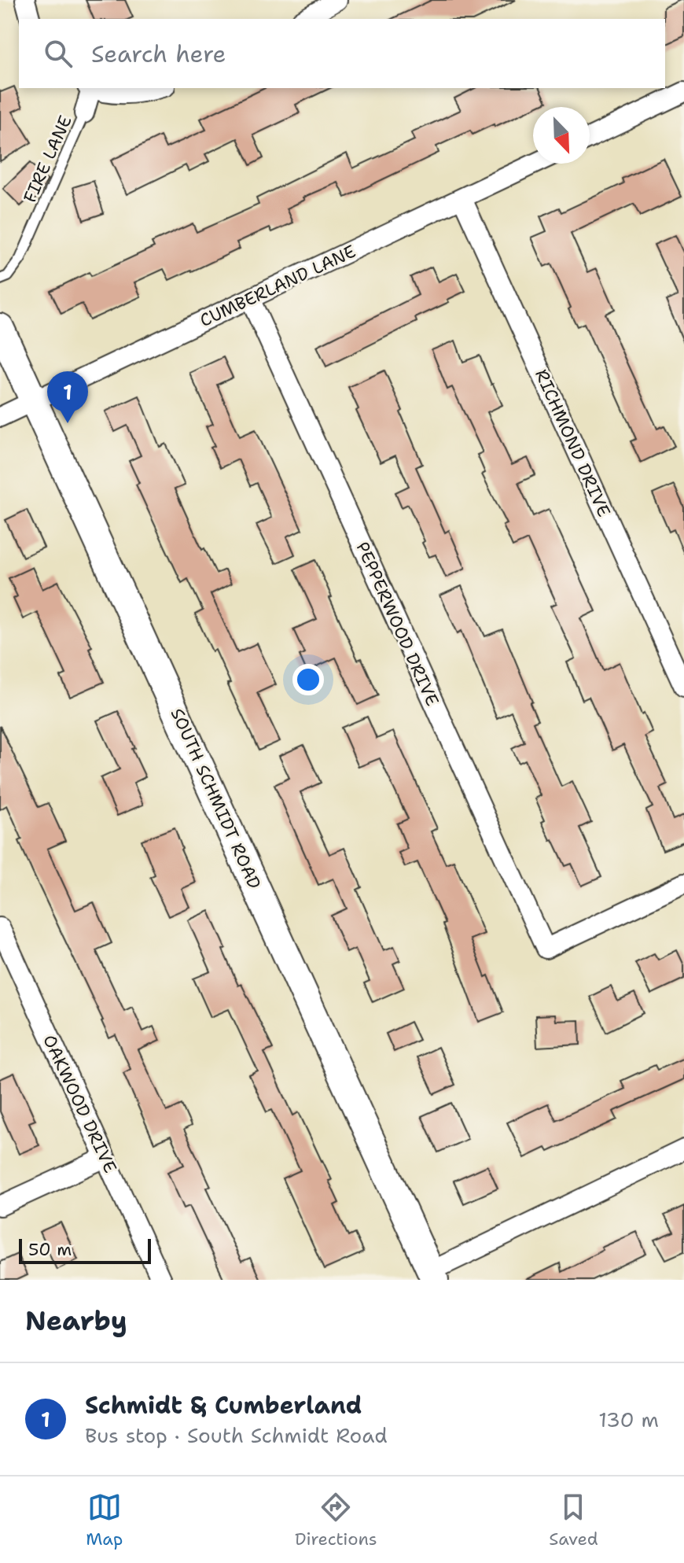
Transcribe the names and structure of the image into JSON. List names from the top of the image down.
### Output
{
  "streets": {
    "street": [
      "CUMBERLAND LANE",
      "RICHMOND DRIVE",
      "PEPPERWOOD DRIVE",
      "SOUTH SCHMIDT ROAD",
      "OAKWOOD DRIVE"
    ],
    "lane": ["FIRE LANE"]
  },
  "crossings": [
    ["CUMBERLAND LANE", "RICHMOND DRIVE"],
    ["CUMBERLAND LANE", "PEPPERWOOD DRIVE"],
    ["CUMBERLAND LANE", "SOUTH SCHMIDT ROAD"]
  ],
  "scale_bar": "50 m",
  "north": "bottom right",
  "page": {
    "search": "Search here",
    "pins": "1",
    "scale": "50 m",
    "heading": "Nearby",
    "list": [
      {
        "mark": "1",
        "name": "Schmidt & Cumberland",
        "note": "Bus stop · South Schmidt Road",
        "value": "130 m"
      }
    ],
    "nav": ["Map", "Directions", "Saved"]
  }
}
